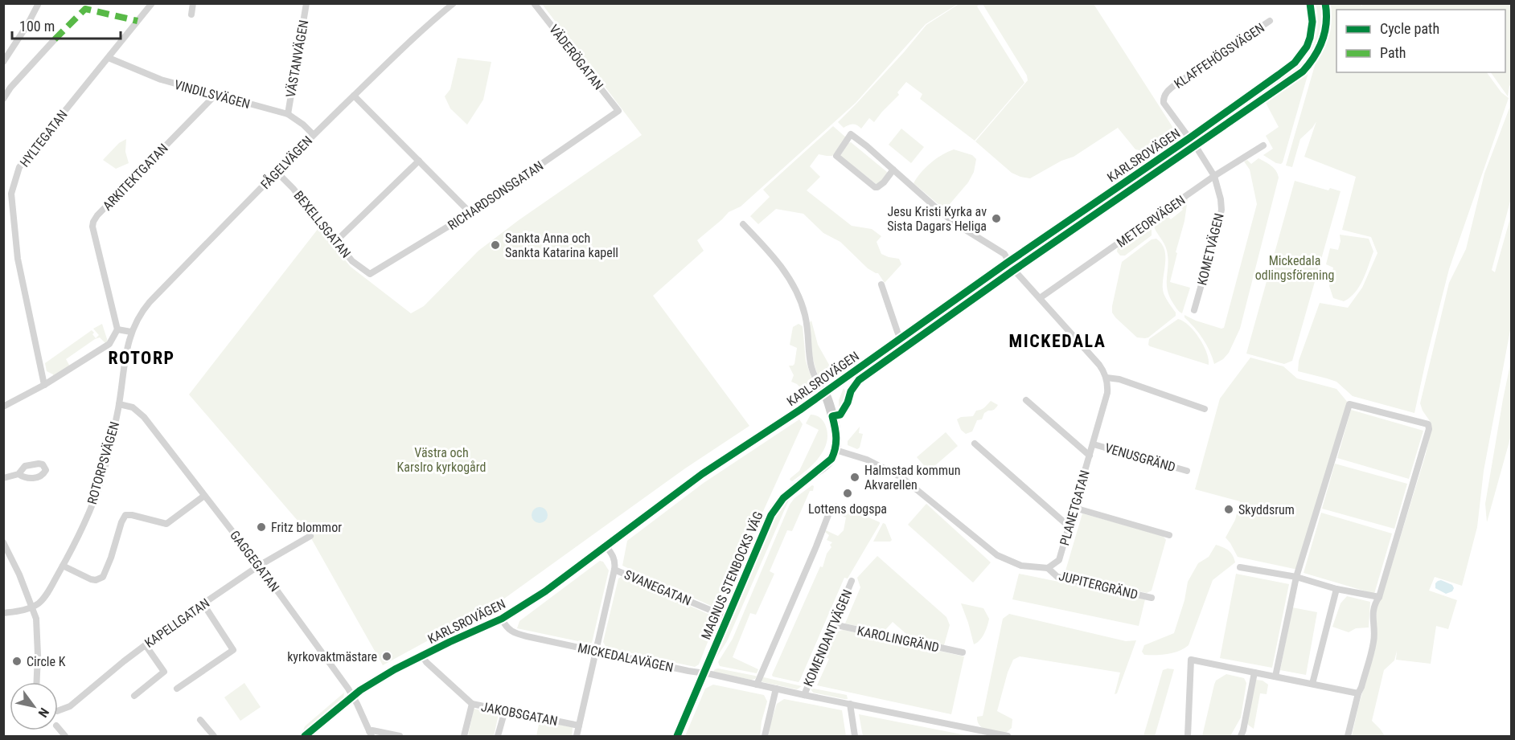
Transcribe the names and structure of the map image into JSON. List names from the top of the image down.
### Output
{
  "streets": {
    "street": [
      "KLAFFEHÖGSVÄGEN",
      "VÄDERÖGATAN",
      "VÄSTANVÄGEN",
      "VINDILSVÄGEN",
      "HYLTEGATAN",
      "KARLSROVÄGEN",
      "FÅGELVÄGEN",
      "ARKITEKTGATAN",
      "RICHARDSONSGATAN",
      "METEORVÄGEN",
      "BEXELLSGATAN",
      "KOMETVÄGEN",
      "VENUSGRÄND",
      "ROTORPSVÄGEN",
      "PLANETGATAN",
      "GAGGEGATAN",
      "MAGNUS STENBOCKS VÄG",
      "JUPITERGRÄND",
      "SVANEGATAN",
      "KAPELLGATAN",
      "KOMENDANTVÄGEN",
      "KAROLINGRÄND",
      "MICKEDALAVÄGEN",
      "JAKOBSGATAN"
    ]
  },
  "crossings": [
    ["KLAFFEHÖGSVÄGEN", "KARLSROVÄGEN"],
    ["KLAFFEHÖGSVÄGEN", "KOMETVÄGEN"],
    ["VÄDERÖGATAN", "RICHARDSONSGATAN"],
    ["VÄSTANVÄGEN", "VINDILSVÄGEN"],
    ["VINDILSVÄGEN", "HYLTEGATAN"],
    ["VINDILSVÄGEN", "FÅGELVÄGEN"],
    ["VINDILSVÄGEN", "ARKITEKTGATAN"],
    ["KARLSROVÄGEN", "KOMETVÄGEN"],
    ["KARLSROVÄGEN", "GAGGEGATAN"],
    ["KARLSROVÄGEN", "MICKEDALAVÄGEN"],
    ["KARLSROVÄGEN", "JAKOBSGATAN"],
    ["FÅGELVÄGEN", "BEXELLSGATAN"],
    ["FÅGELVÄGEN", "ROTORPSVÄGEN"],
    ["RICHARDSONSGATAN", "BEXELLSGATAN"],
    ["METEORVÄGEN", "KOMETVÄGEN"],
    ["VENUSGRÄND", "PLANETGATAN"],
    ["ROTORPSVÄGEN", "GAGGEGATAN"],
    ["PLANETGATAN", "JUPITERGRÄND"],
    ["GAGGEGATAN", "KAPELLGATAN"],
    ["MAGNUS STENBOCKS VÄG", "SVANEGATAN"],
    ["MAGNUS STENBOCKS VÄG", "MICKEDALAVÄGEN"],
    ["KOMENDANTVÄGEN", "KAROLINGRÄND"],
    ["KOMENDANTVÄGEN", "MICKEDALAVÄGEN"]
  ],
  "districts": ["MICKEDALA", "ROTORP"],
  "parks": ["Mickedala odlingsförening", "Västra och Karslro kyrkogård"],
  "places": [
    "Jesu Kristi Kyrka av Sista Dagars Heliga",
    "Sankta Anna och Sankta Katarina kapell",
    "Halmstad kommun Akvarellen",
    "Lottens dogspa",
    "Skyddsrum",
    "Fritz blommor",
    "kyrkovaktmästare",
    "Circle K"
  ],
  "legend": ["Cycle path", "Path"],
  "scale_bar": "100 m",
  "north": "bottom right"
}
